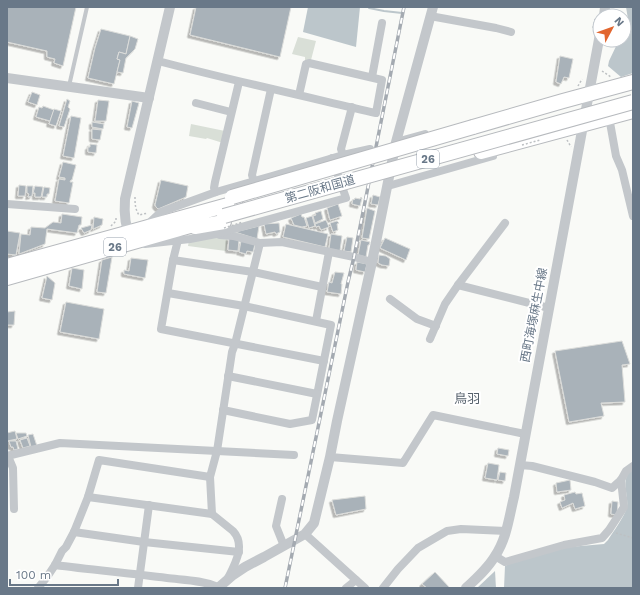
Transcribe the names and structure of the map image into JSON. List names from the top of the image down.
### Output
{
  "streets": {
    "highway": ["26", "第二阪和国道"],
    "street": ["西町海塚麻生中線"]
  },
  "districts": ["鳥羽"],
  "scale_bar": "100 m",
  "north": "top right"
}
